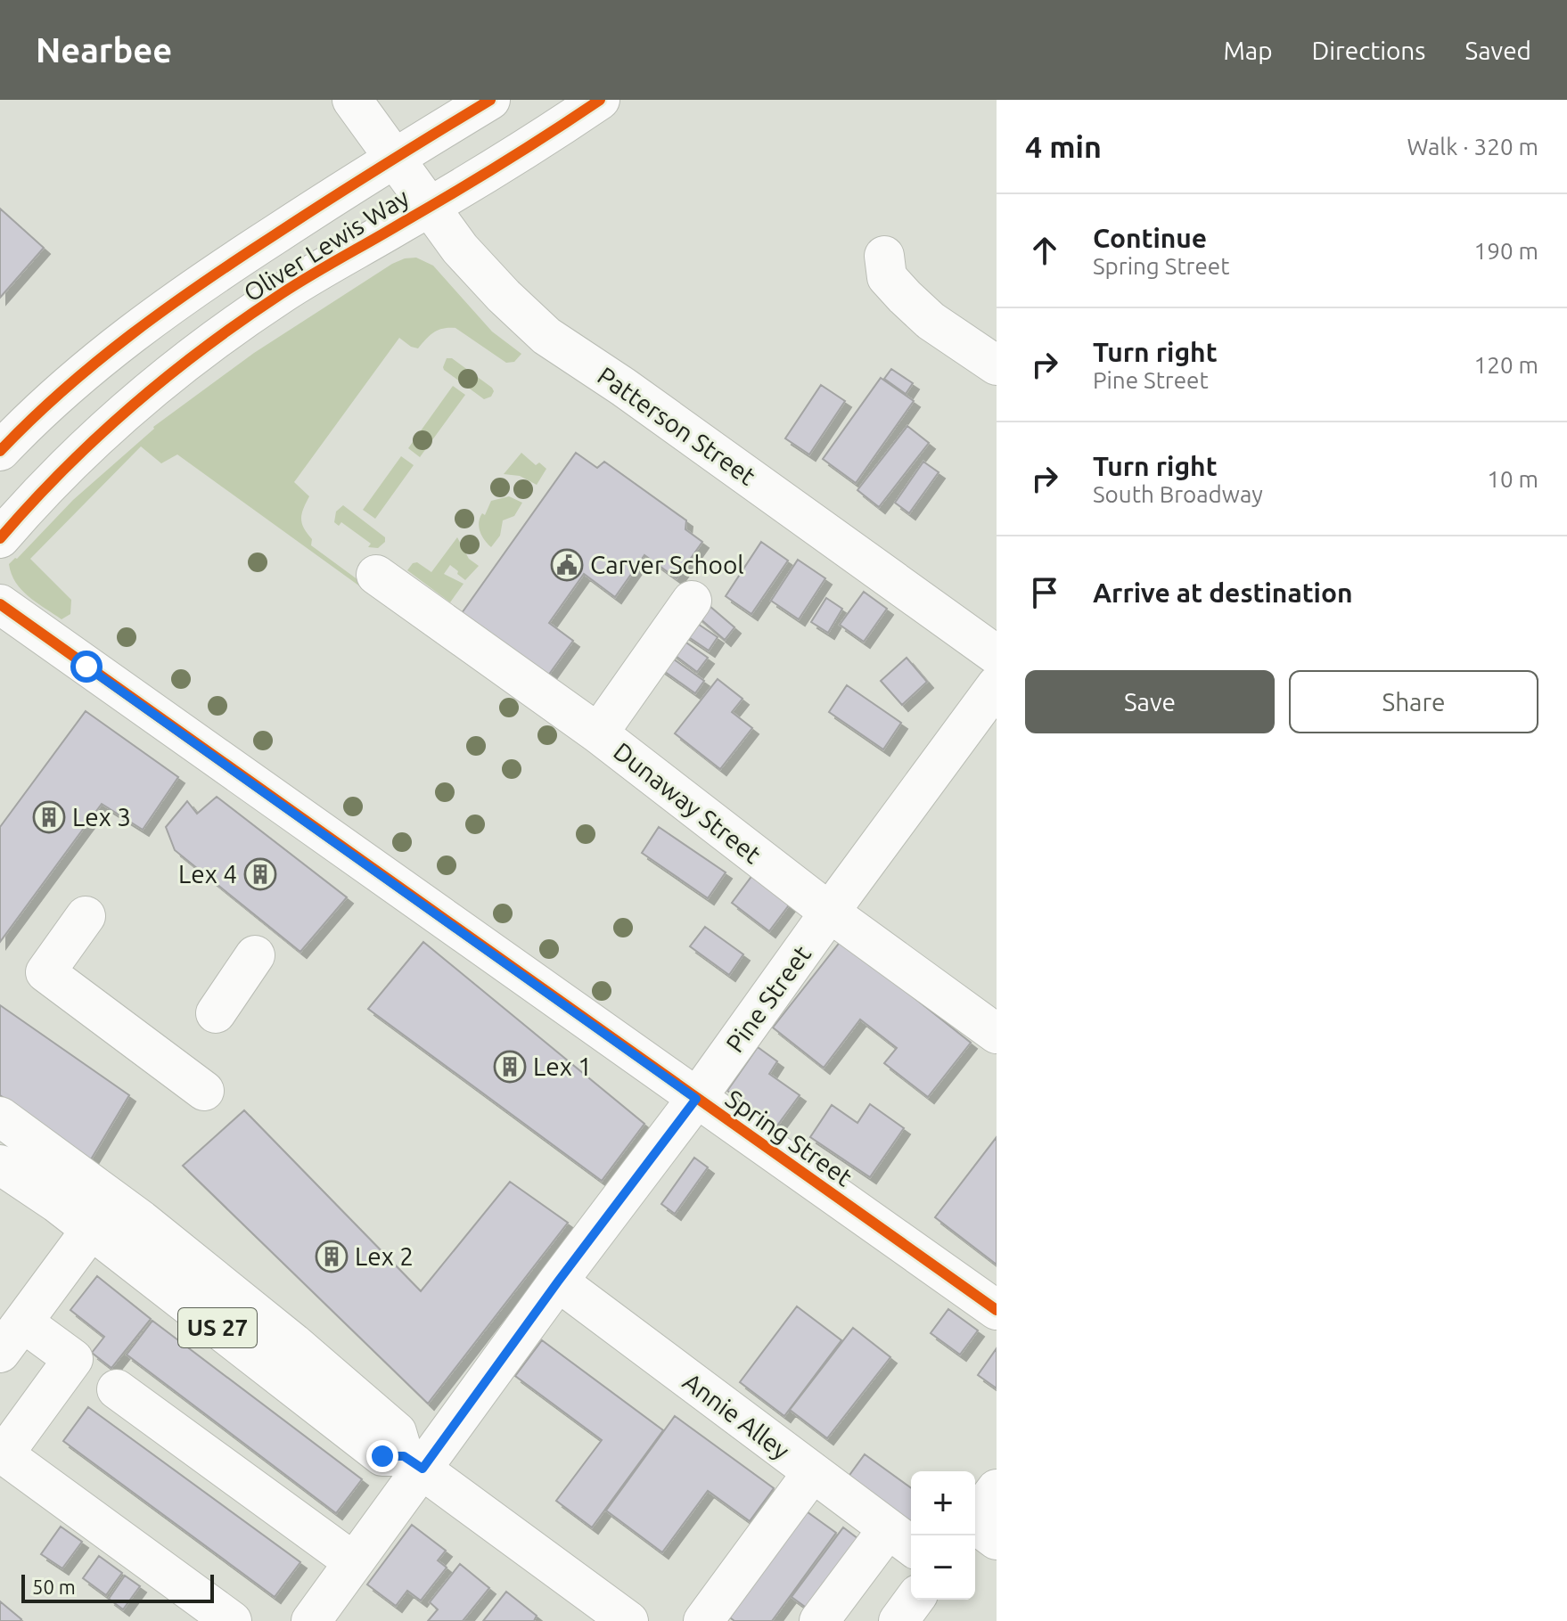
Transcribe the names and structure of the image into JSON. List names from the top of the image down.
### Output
{
  "streets": {
    "street": [
      "Oliver Lewis Way",
      "Patterson Street",
      "Dunaway Street",
      "Pine Street",
      "Spring Street",
      "US 27",
      "Annie Alley"
    ]
  },
  "crossings": [
    ["Oliver Lewis Way", "Patterson Street"],
    ["Dunaway Street", "Pine Street"],
    ["Pine Street", "Spring Street"],
    ["Pine Street", "US 27"],
    ["Pine Street", "Annie Alley"]
  ],
  "places": {
    "public building": ["Carver School"],
    "building": [
      "Lex 3",
      "Lex 4",
      "Lex 1",
      "Lex 2"
    ]
  },
  "scale_bar": "50 m",
  "page": {
    "header": "Nearbee",
    "nav": ["Map", "Directions", "Saved"],
    "heading": ["4 min", "Walk · 320 m"],
    "list": [
      ["Continue", "Spring Street", "190 m"],
      ["Turn right", "Pine Street", "120 m"],
      ["Turn right", "South Broadway", "10 m"],
      "Arrive at destination"
    ],
    "buttons": ["Save", "Share"],
    "map_buttons": ["+", "−"],
    "scale": "50 m"
  }
}
